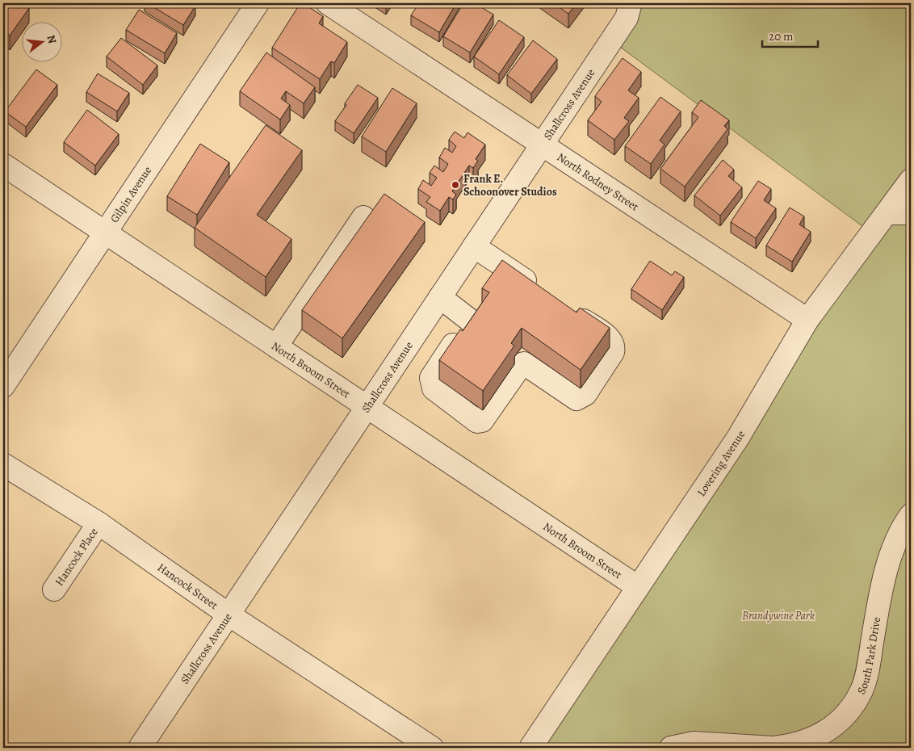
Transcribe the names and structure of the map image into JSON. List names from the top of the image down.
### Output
{
  "streets": {
    "street": [
      "Shallcross Avenue",
      "North Rodney Street",
      "Gilpin Avenue",
      "North Broom Street",
      "Lovering Avenue",
      "Hancock Place",
      "Hancock Street",
      "South Park Drive"
    ]
  },
  "crossings": [
    ["Shallcross Avenue", "North Rodney Street"],
    ["Shallcross Avenue", "North Broom Street"],
    ["Shallcross Avenue", "Hancock Street"],
    ["North Rodney Street", "Lovering Avenue"],
    ["Gilpin Avenue", "North Broom Street"],
    ["North Broom Street", "Lovering Avenue"],
    ["Hancock Place", "Hancock Street"]
  ],
  "parks": ["Brandywine Park"],
  "places": ["Frank E. Schoonover Studios"],
  "scale_bar": "20 m",
  "north": "right"
}
